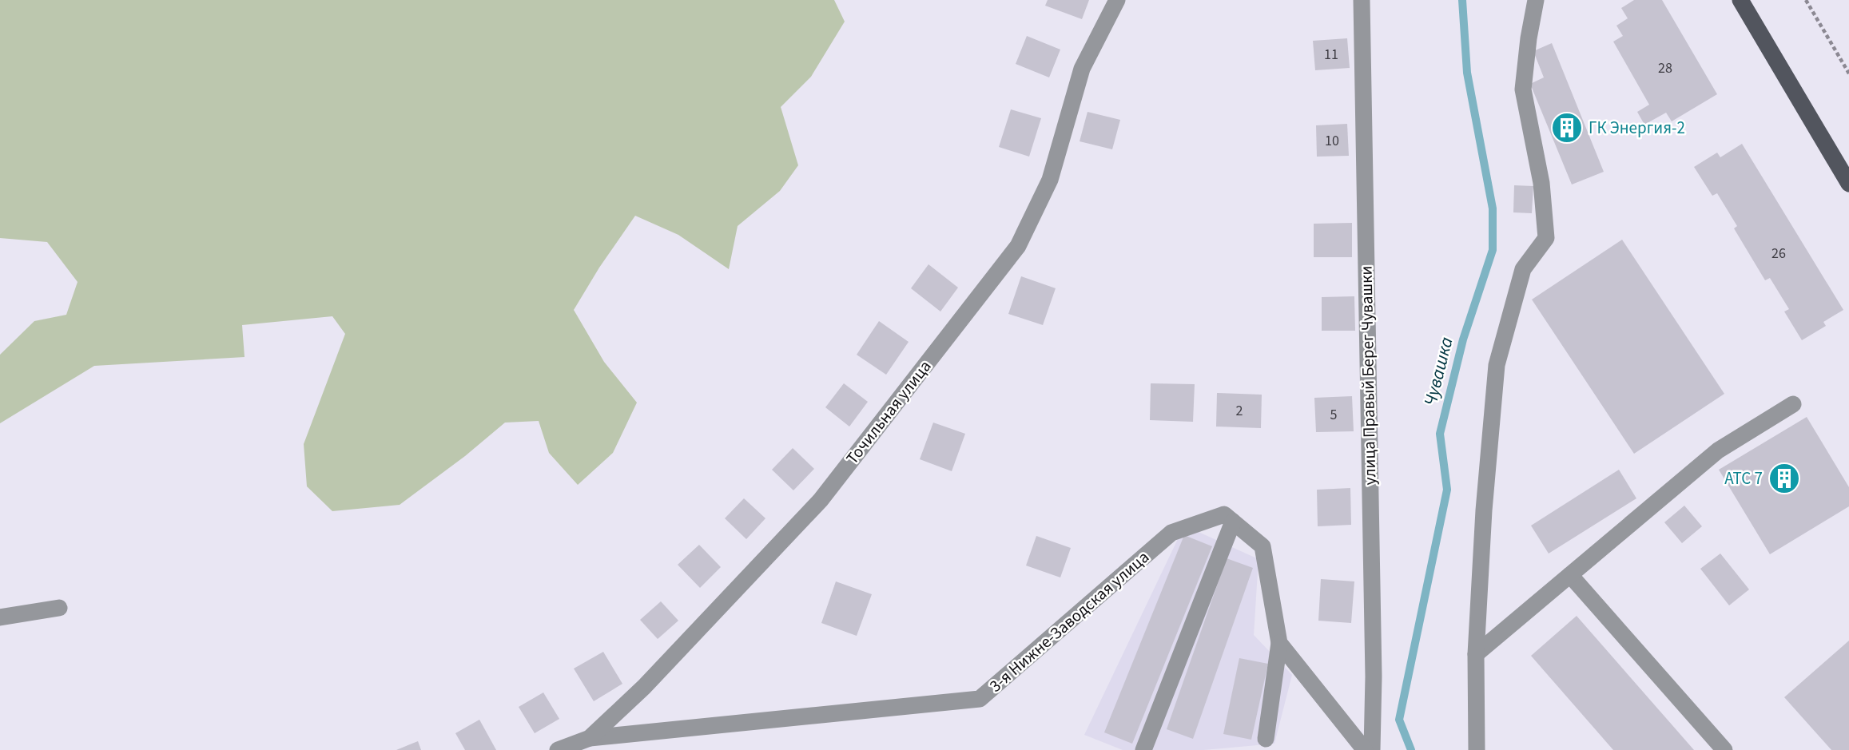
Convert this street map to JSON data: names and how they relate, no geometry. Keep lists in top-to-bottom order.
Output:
{
  "streets": {
    "street": ["улица Правый Берег Чувашки", "Точильная улица", "3-я Нижне-Заводская улица"]
  },
  "crossings": [
    ["Точильная улица", "3-я Нижне-Заводская улица"]
  ],
  "water": ["Чувашка"],
  "places": {
    "building": ["ГК Энергия-2", "АТС 7"]
  },
  "house_numbers": [
    "11",
    "28",
    "10",
    "26",
    "2",
    "5"
  ]
}
